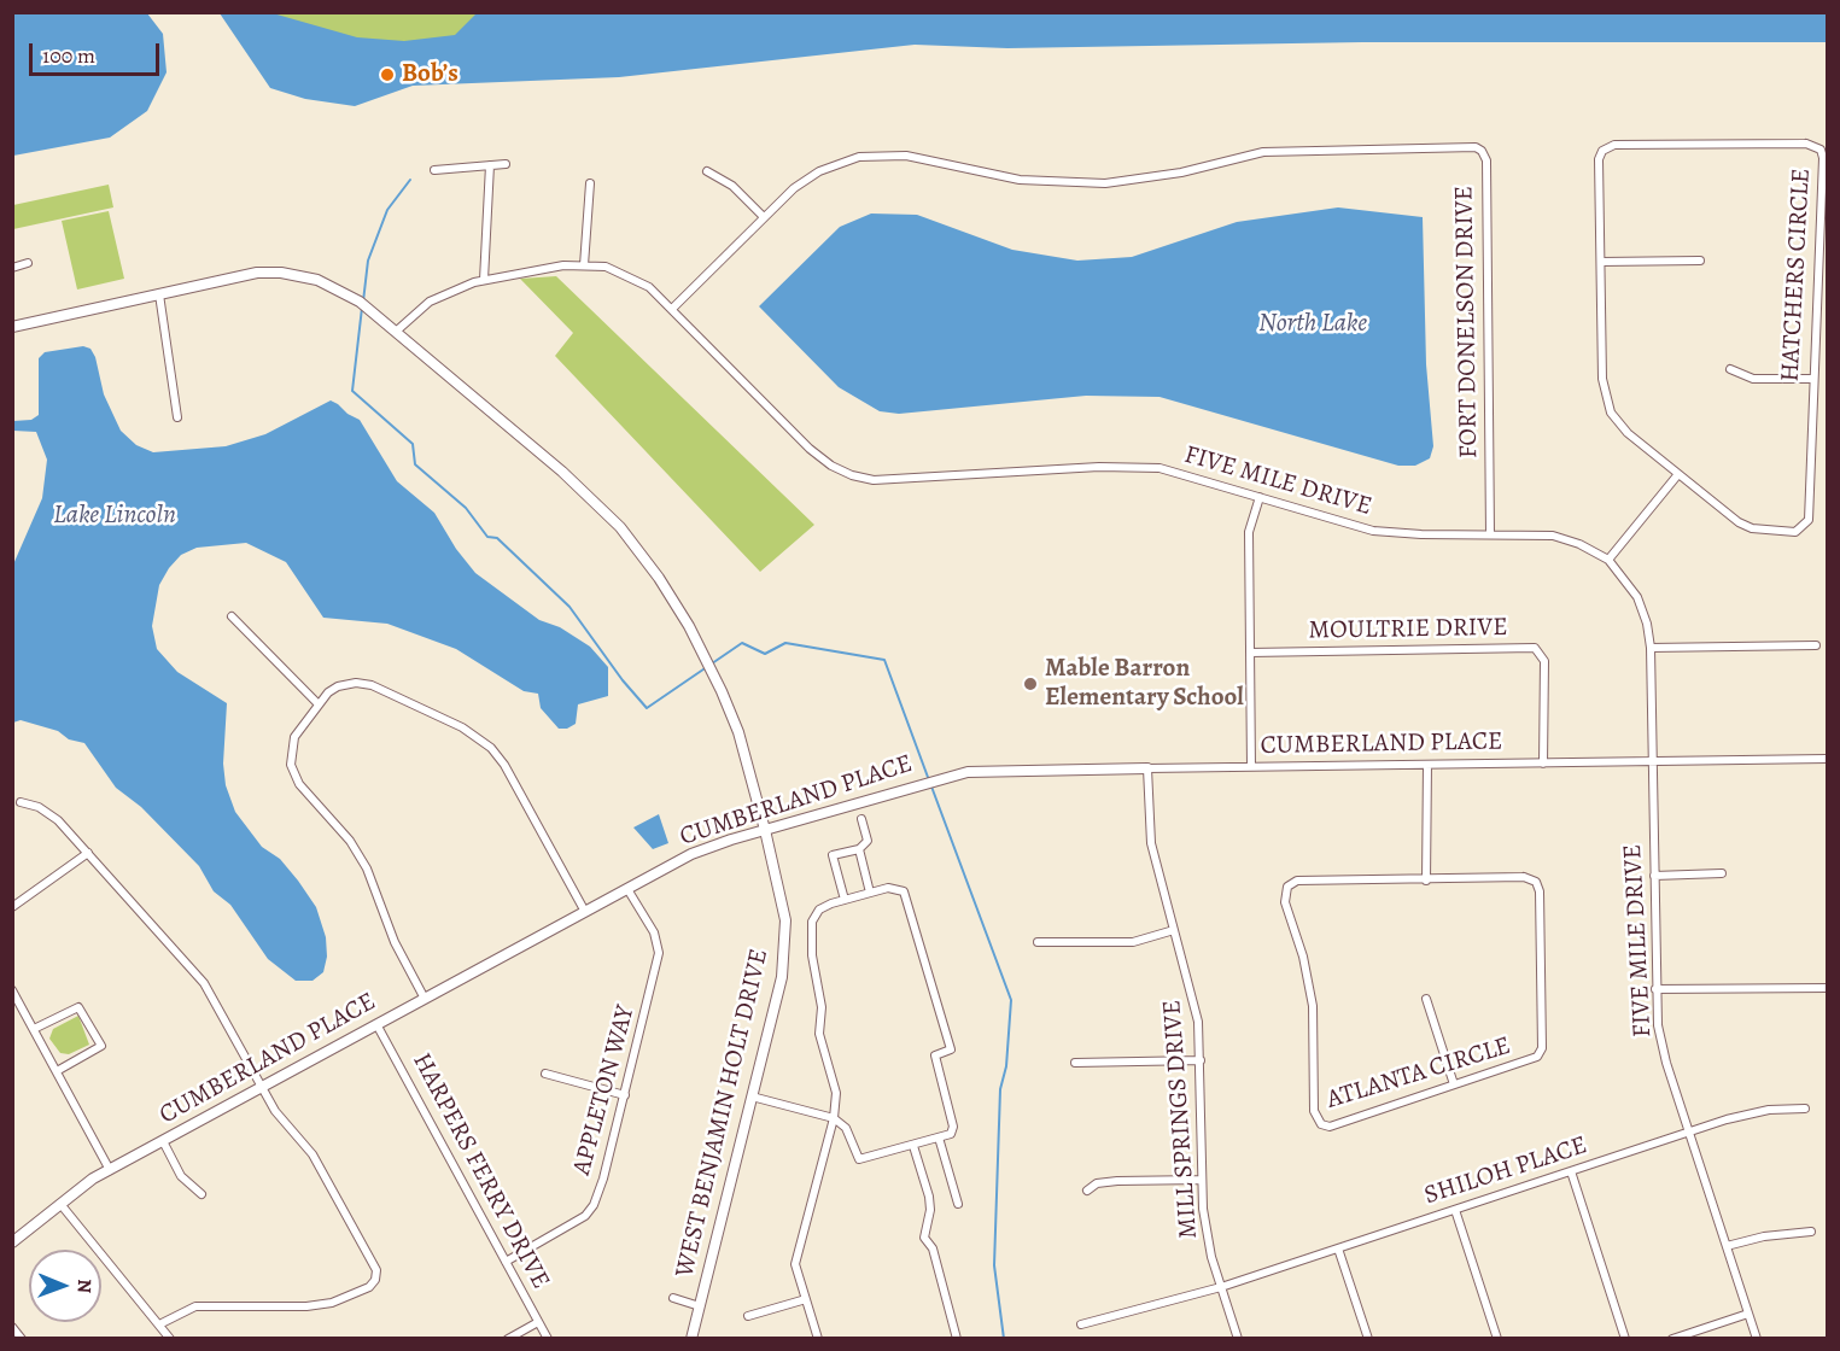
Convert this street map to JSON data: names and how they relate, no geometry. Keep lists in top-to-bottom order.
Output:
{
  "streets": {
    "main road": ["WEST BENJAMIN HOLT DRIVE"],
    "street": [
      "HATCHERS CIRCLE",
      "FORT DONELSON DRIVE",
      "FIVE MILE DRIVE",
      "MOULTRIE DRIVE",
      "CUMBERLAND PLACE",
      "ATLANTA CIRCLE",
      "APPLETON WAY",
      "MILL SPRINGS DRIVE",
      "HARPERS FERRY DRIVE",
      "SHILOH PLACE"
    ]
  },
  "crossings": [
    ["FORT DONELSON DRIVE", "FIVE MILE DRIVE"],
    ["FIVE MILE DRIVE", "CUMBERLAND PLACE"],
    ["FIVE MILE DRIVE", "WEST BENJAMIN HOLT DRIVE"],
    ["FIVE MILE DRIVE", "SHILOH PLACE"],
    ["MOULTRIE DRIVE", "CUMBERLAND PLACE"],
    ["CUMBERLAND PLACE", "APPLETON WAY"],
    ["CUMBERLAND PLACE", "WEST BENJAMIN HOLT DRIVE"],
    ["CUMBERLAND PLACE", "MILL SPRINGS DRIVE"],
    ["CUMBERLAND PLACE", "HARPERS FERRY DRIVE"],
    ["APPLETON WAY", "HARPERS FERRY DRIVE"],
    ["MILL SPRINGS DRIVE", "SHILOH PLACE"]
  ],
  "water": ["North Lake", "Lake Lincoln"],
  "places": ["Bob’s", "Mable Barron Elementary School"],
  "scale_bar": "100 m",
  "north": "right"
}
